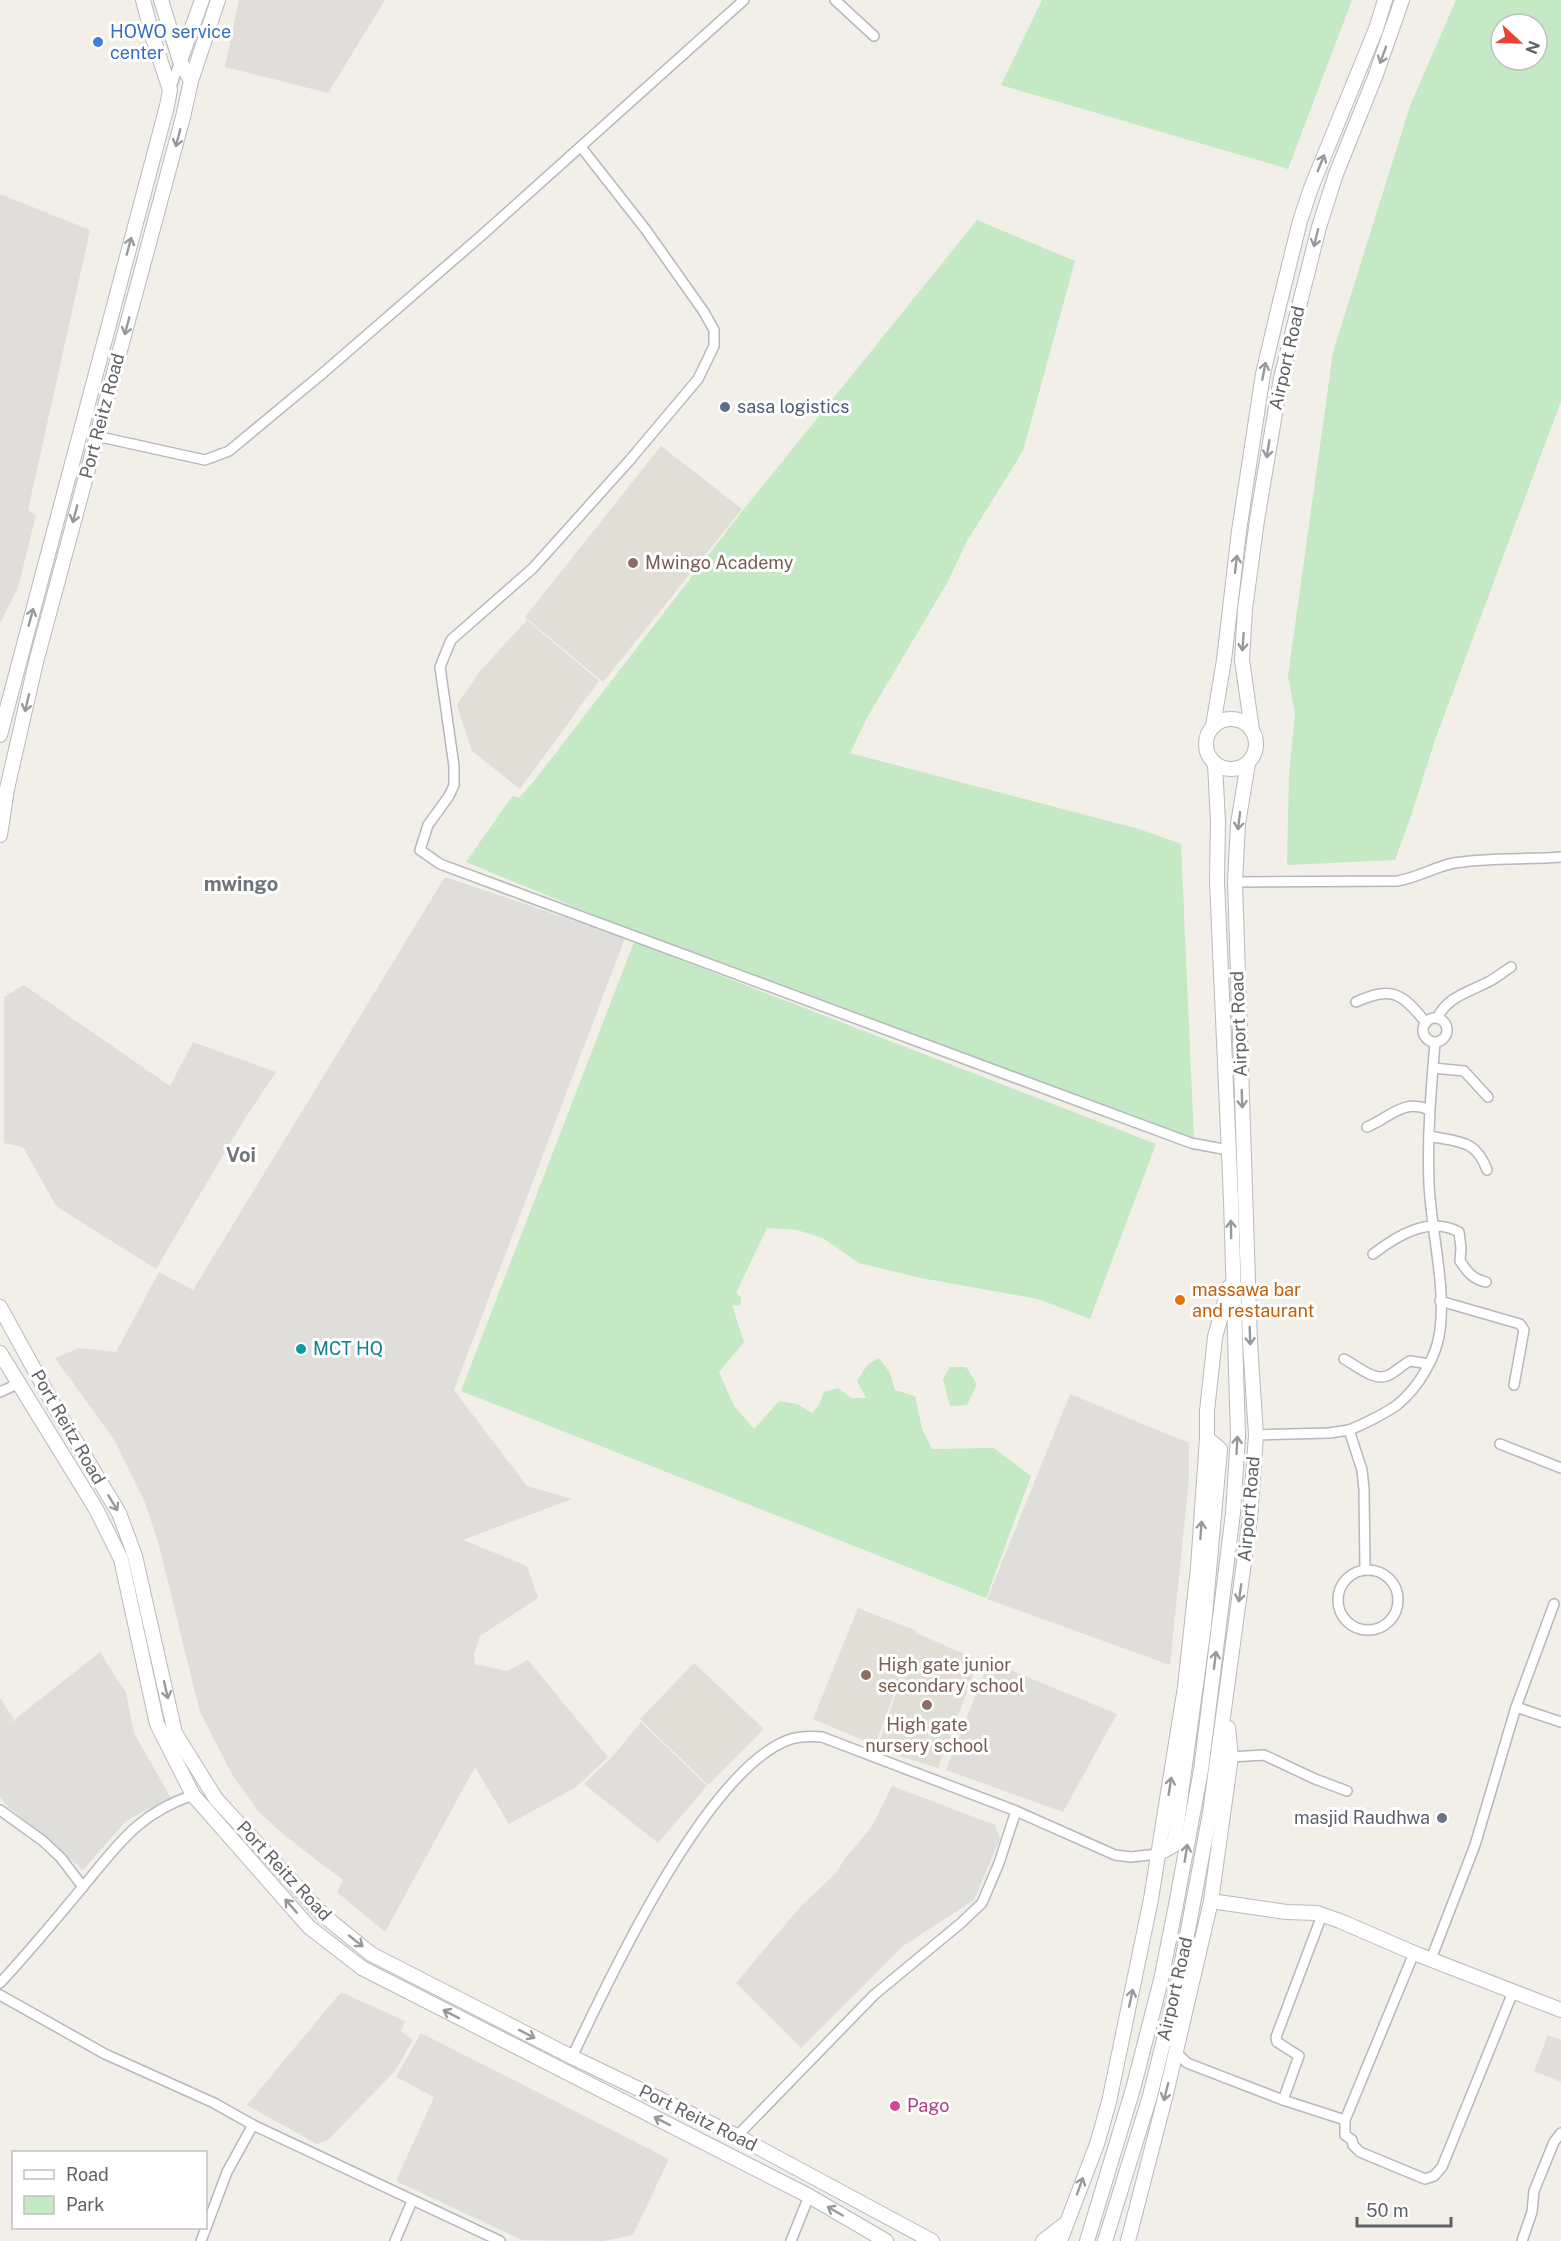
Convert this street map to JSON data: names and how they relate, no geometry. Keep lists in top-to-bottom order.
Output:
{
  "streets": {
    "main road": ["Airport Road", "Port Reitz Road"]
  },
  "one_way": ["Port Reitz Road"],
  "districts": ["mwingo", "Voi"],
  "places": [
    "HOWO service center",
    "sasa logistics",
    "Mwingo Academy",
    "massawa bar and restaurant",
    "MCT HQ",
    "High gate junior secondary school",
    "High gate nursery school",
    "masjid Raudhwa",
    "Pago"
  ],
  "legend": ["Road", "Park"],
  "scale_bar": "50 m",
  "north": "right"
}
